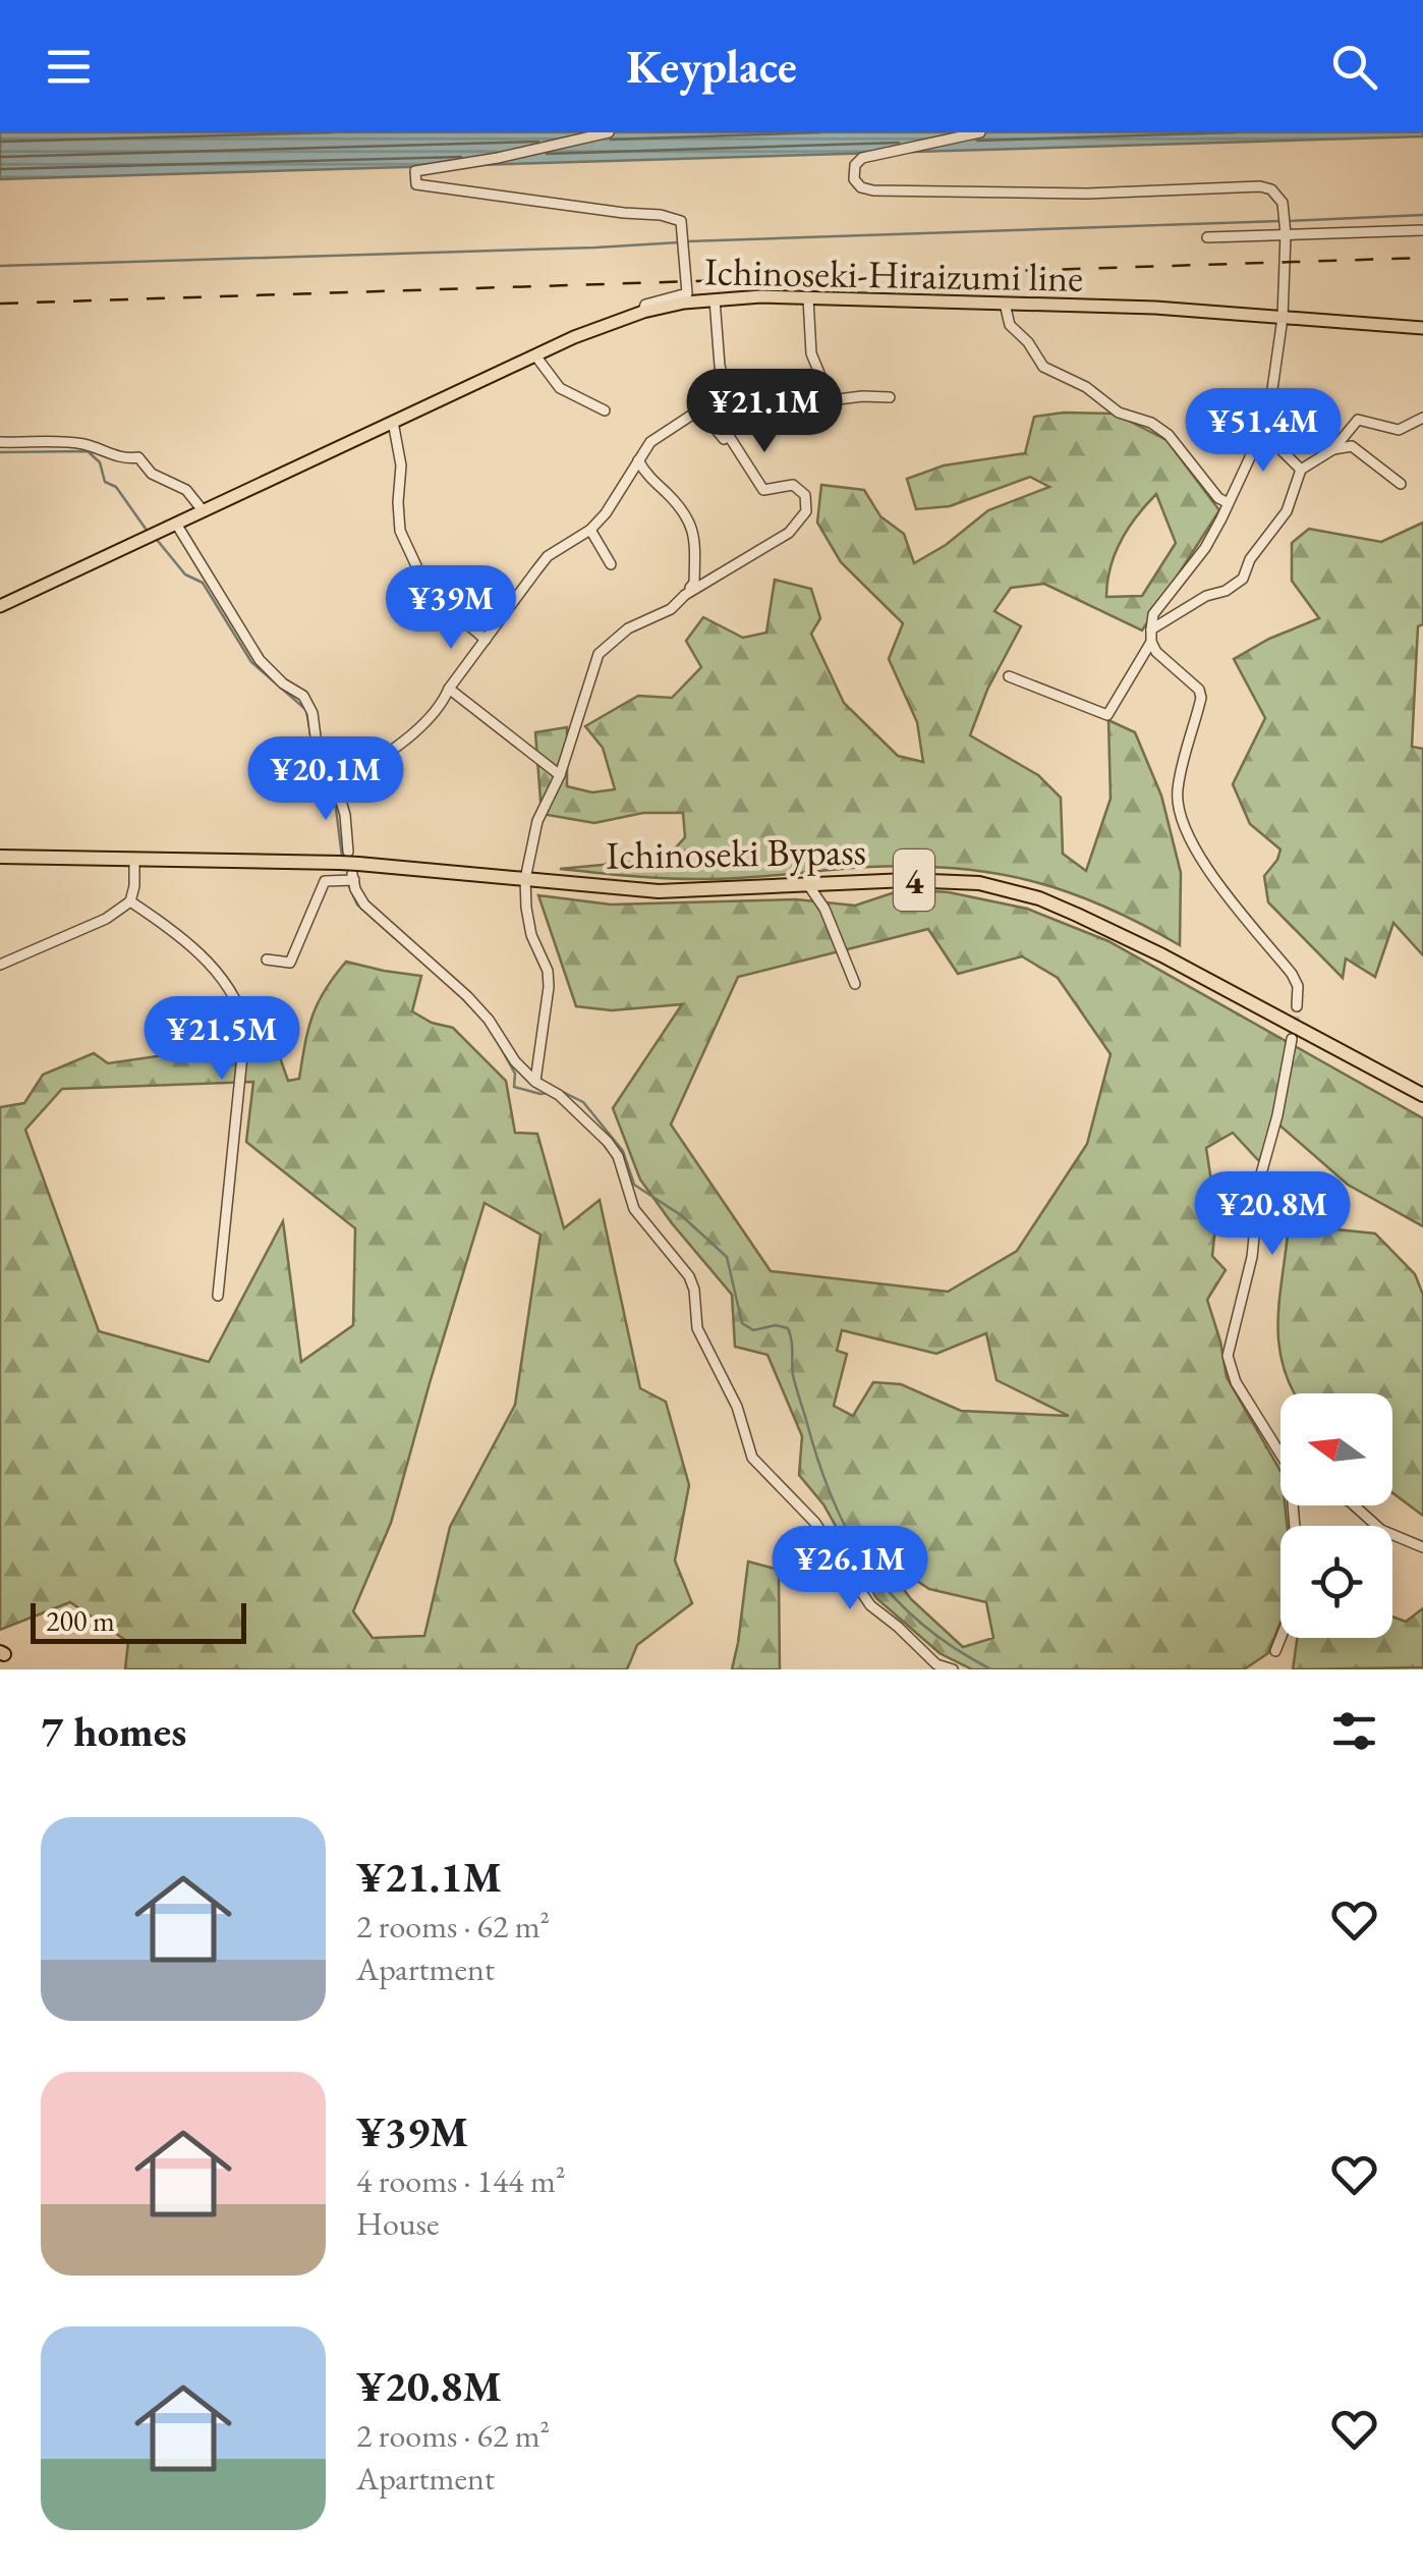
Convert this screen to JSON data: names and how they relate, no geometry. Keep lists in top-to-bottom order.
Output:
{
  "streets": {
    "highway": ["Ichinoseki Bypass", "4"],
    "main road": ["Ichinoseki-Hiraizumi line"]
  },
  "scale_bar": "200 m",
  "north": "left",
  "page": {
    "header": "Keyplace",
    "price": [
      "¥21.1M",
      "¥51.4M",
      "¥39M",
      "¥20.1M",
      "¥21.5M",
      "¥20.8M",
      "¥26.1M"
    ],
    "scale": "200 m",
    "heading": "7 homes",
    "list": [
      {
        "name": "¥21.1M",
        "note": "2 rooms · 62 m² · Apartment"
      },
      {
        "name": "¥39M",
        "note": "4 rooms · 144 m² · House"
      },
      {
        "name": "¥20.8M",
        "note": "2 rooms · 62 m² · Apartment"
      }
    ]
  }
}
